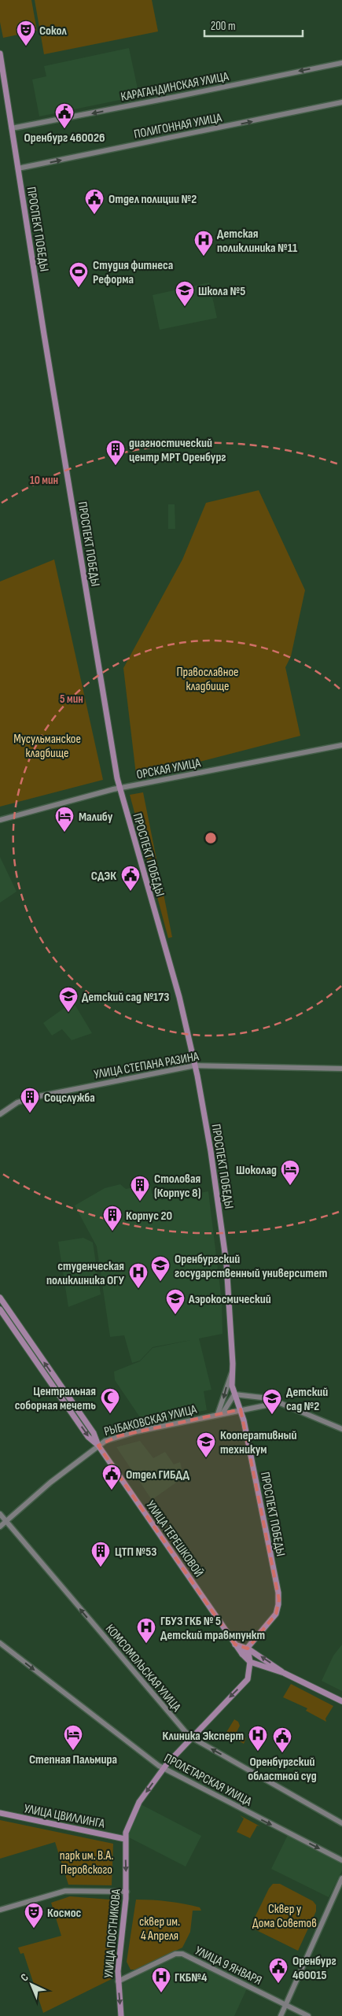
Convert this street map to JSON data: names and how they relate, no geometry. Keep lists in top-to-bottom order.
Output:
{
  "streets": {
    "main road": [
      "КАРАГАНДИНСКАЯ УЛИЦА",
      "ПОЛИГОННАЯ УЛИЦА",
      "ПРОСПЕКТ ПОБЕДЫ",
      "ОРСКАЯ УЛИЦА",
      "УЛИЦА СТЕПАНА РАЗИНА",
      "РЫБАКОВСКАЯ УЛИЦА",
      "УЛИЦА ТЕРЕШКОВОЙ",
      "КОМСОМОЛЬСКАЯ УЛИЦА",
      "ПРОЛЕТАРСКАЯ УЛИЦА",
      "УЛИЦА ЦВИЛЛИНГА",
      "УЛИЦА ПОСТНИКОВА",
      "УЛИЦА 9 ЯНВАРЯ"
    ]
  },
  "crossings": [
    ["КАРАГАНДИНСКАЯ УЛИЦА", "ПРОСПЕКТ ПОБЕДЫ"],
    ["ПОЛИГОННАЯ УЛИЦА", "ПРОСПЕКТ ПОБЕДЫ"],
    ["ПРОСПЕКТ ПОБЕДЫ", "ОРСКАЯ УЛИЦА"],
    ["ПРОСПЕКТ ПОБЕДЫ", "УЛИЦА СТЕПАНА РАЗИНА"],
    ["ПРОСПЕКТ ПОБЕДЫ", "РЫБАКОВСКАЯ УЛИЦА"],
    ["ПРОСПЕКТ ПОБЕДЫ", "УЛИЦА ТЕРЕШКОВОЙ"],
    ["РЫБАКОВСКАЯ УЛИЦА", "УЛИЦА ТЕРЕШКОВОЙ"],
    ["РЫБАКОВСКАЯ УЛИЦА", "КОМСОМОЛЬСКАЯ УЛИЦА"],
    ["УЛИЦА ТЕРЕШКОВОЙ", "УЛИЦА ПОСТНИКОВА"],
    ["КОМСОМОЛЬСКАЯ УЛИЦА", "УЛИЦА ПОСТНИКОВА"],
    ["ПРОЛЕТАРСКАЯ УЛИЦА", "УЛИЦА ПОСТНИКОВА"],
    ["УЛИЦА ЦВИЛЛИНГА", "УЛИЦА ПОСТНИКОВА"],
    ["УЛИЦА ПОСТНИКОВА", "УЛИЦА 9 ЯНВАРЯ"]
  ],
  "one_way": [
    "КАРАГАНДИНСКАЯ УЛИЦА",
    "ПОЛИГОННАЯ УЛИЦА",
    "КОМСОМОЛЬСКАЯ УЛИЦА",
    "ПРОЛЕТАРСКАЯ УЛИЦА",
    "УЛИЦА ПОСТНИКОВА"
  ],
  "parks": [
    "Православное кладбище",
    "Мусульманское кладбище",
    "парк им. В.А. Перовского",
    "Сквер у Дома Советов",
    "сквер им. 4 Апреля"
  ],
  "places": {
    "theatre": ["Сокол", "Космос"],
    "public building": [
      "Оренбург 460026",
      "Отдел полиции №2",
      "СДЭК",
      "Отдел ГИБДД",
      "Оренбургский областной суд",
      "Оренбург 460015"
    ],
    "hospital": [
      "Детская поликлиника №11",
      "студенческая поликлиника ОГУ",
      "ГБУЗ ГКБ № 5 Детский травмпункт",
      "Клиника Эксперт",
      "ГКБ№4"
    ],
    "sports": ["Студия фитнеса Реформа"],
    "school or university": [
      "Школа №5",
      "Детский сад №173",
      "Оренбургский государственный университет",
      "Аэрокосмический",
      "Детский сад №2",
      "Кооперативный техникум"
    ],
    "building": [
      "диагностический центр МРТ Оренбург",
      "Соцслужба",
      "Столовая (Корпус 8)",
      "Корпус 20",
      "ЦТП №53"
    ],
    "hotel": ["Малибу", "Шоколад", "Степная Пальмира"],
    "mosque": ["Центральная соборная мечеть"]
  },
  "scale_bar": "200 m",
  "north": "top left",
  "rings": ["10 мин", "5 мин"]
}
